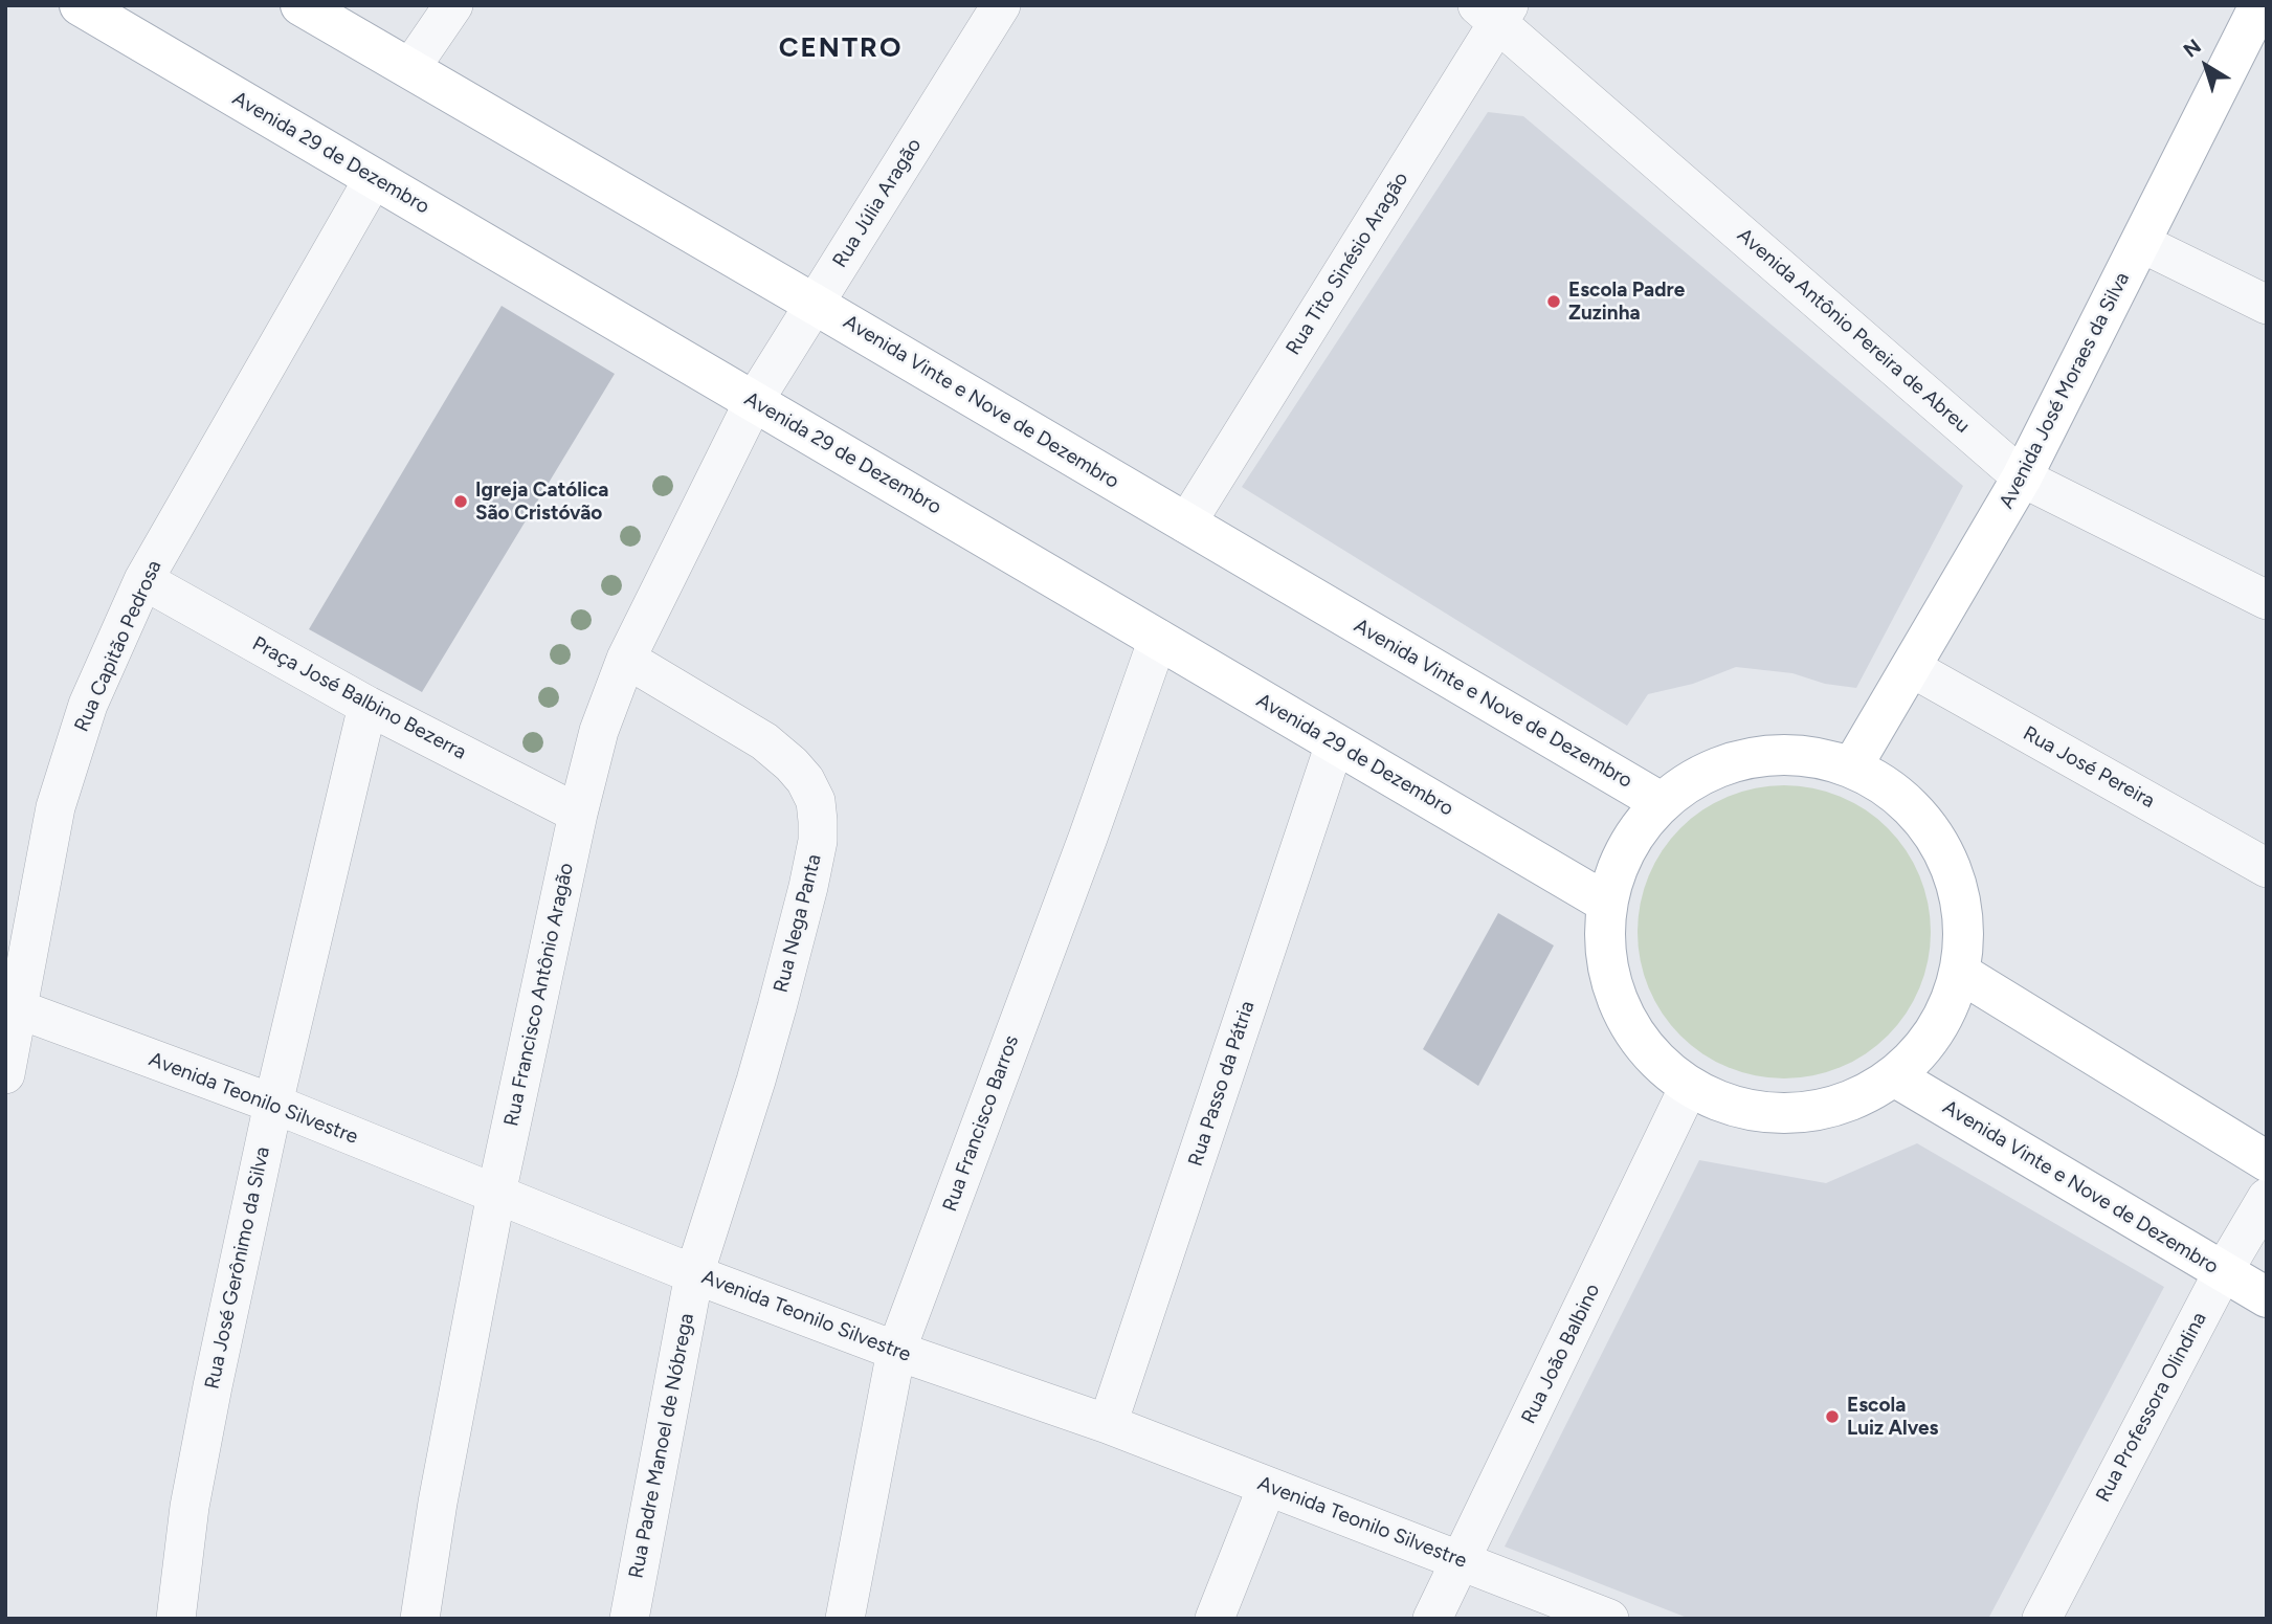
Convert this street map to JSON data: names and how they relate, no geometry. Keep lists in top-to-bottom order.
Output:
{
  "streets": {
    "main road": ["Avenida 29 de Dezembro", "Avenida José Moraes da Silva", "Avenida Vinte e Nove de Dezembro"],
    "street": [
      "Rua Júlia Aragão",
      "Rua Tito Sinésio Aragão",
      "Avenida Antônio Pereira de Abreu",
      "Rua Capitão Pedrosa",
      "Praça José Balbino Bezerra",
      "Rua José Pereira",
      "Rua Nega Panta",
      "Rua Francisco Antônio Aragão",
      "Rua Passo da Pátria",
      "Avenida Teonilo Silvestre",
      "Rua Francisco Barros",
      "Rua José Gerônimo da Silva",
      "Rua João Balbino",
      "Rua Professora Olindina",
      "Rua Padre Manoel de Nóbrega"
    ]
  },
  "crossings": [
    ["Avenida 29 de Dezembro", "Rua Júlia Aragão"],
    ["Avenida 29 de Dezembro", "Rua Capitão Pedrosa"],
    ["Avenida 29 de Dezembro", "Rua Francisco Antônio Aragão"],
    ["Avenida 29 de Dezembro", "Rua Passo da Pátria"],
    ["Avenida 29 de Dezembro", "Rua Francisco Barros"],
    ["Rua Júlia Aragão", "Avenida Vinte e Nove de Dezembro"],
    ["Rua Júlia Aragão", "Rua Francisco Antônio Aragão"],
    ["Rua Tito Sinésio Aragão", "Avenida Antônio Pereira de Abreu"],
    ["Rua Tito Sinésio Aragão", "Avenida Vinte e Nove de Dezembro"],
    ["Avenida Antônio Pereira de Abreu", "Avenida José Moraes da Silva"],
    ["Avenida José Moraes da Silva", "Rua José Pereira"],
    ["Avenida Vinte e Nove de Dezembro", "Rua Professora Olindina"],
    ["Rua Capitão Pedrosa", "Praça José Balbino Bezerra"],
    ["Rua Capitão Pedrosa", "Avenida Teonilo Silvestre"],
    ["Praça José Balbino Bezerra", "Rua Francisco Antônio Aragão"],
    ["Praça José Balbino Bezerra", "Rua José Gerônimo da Silva"],
    ["Rua Nega Panta", "Rua Francisco Antônio Aragão"],
    ["Rua Nega Panta", "Avenida Teonilo Silvestre"],
    ["Rua Nega Panta", "Rua Padre Manoel de Nóbrega"],
    ["Rua Francisco Antônio Aragão", "Avenida Teonilo Silvestre"],
    ["Rua Passo da Pátria", "Avenida Teonilo Silvestre"],
    ["Avenida Teonilo Silvestre", "Rua Francisco Barros"],
    ["Avenida Teonilo Silvestre", "Rua José Gerônimo da Silva"],
    ["Avenida Teonilo Silvestre", "Rua João Balbino"],
    ["Avenida Teonilo Silvestre", "Rua Padre Manoel de Nóbrega"]
  ],
  "districts": ["CENTRO"],
  "places": ["Escola Padre Zuzinha", "Igreja Católica São Cristóvão", "Escola Luiz Alves"],
  "north": "top left"
}
